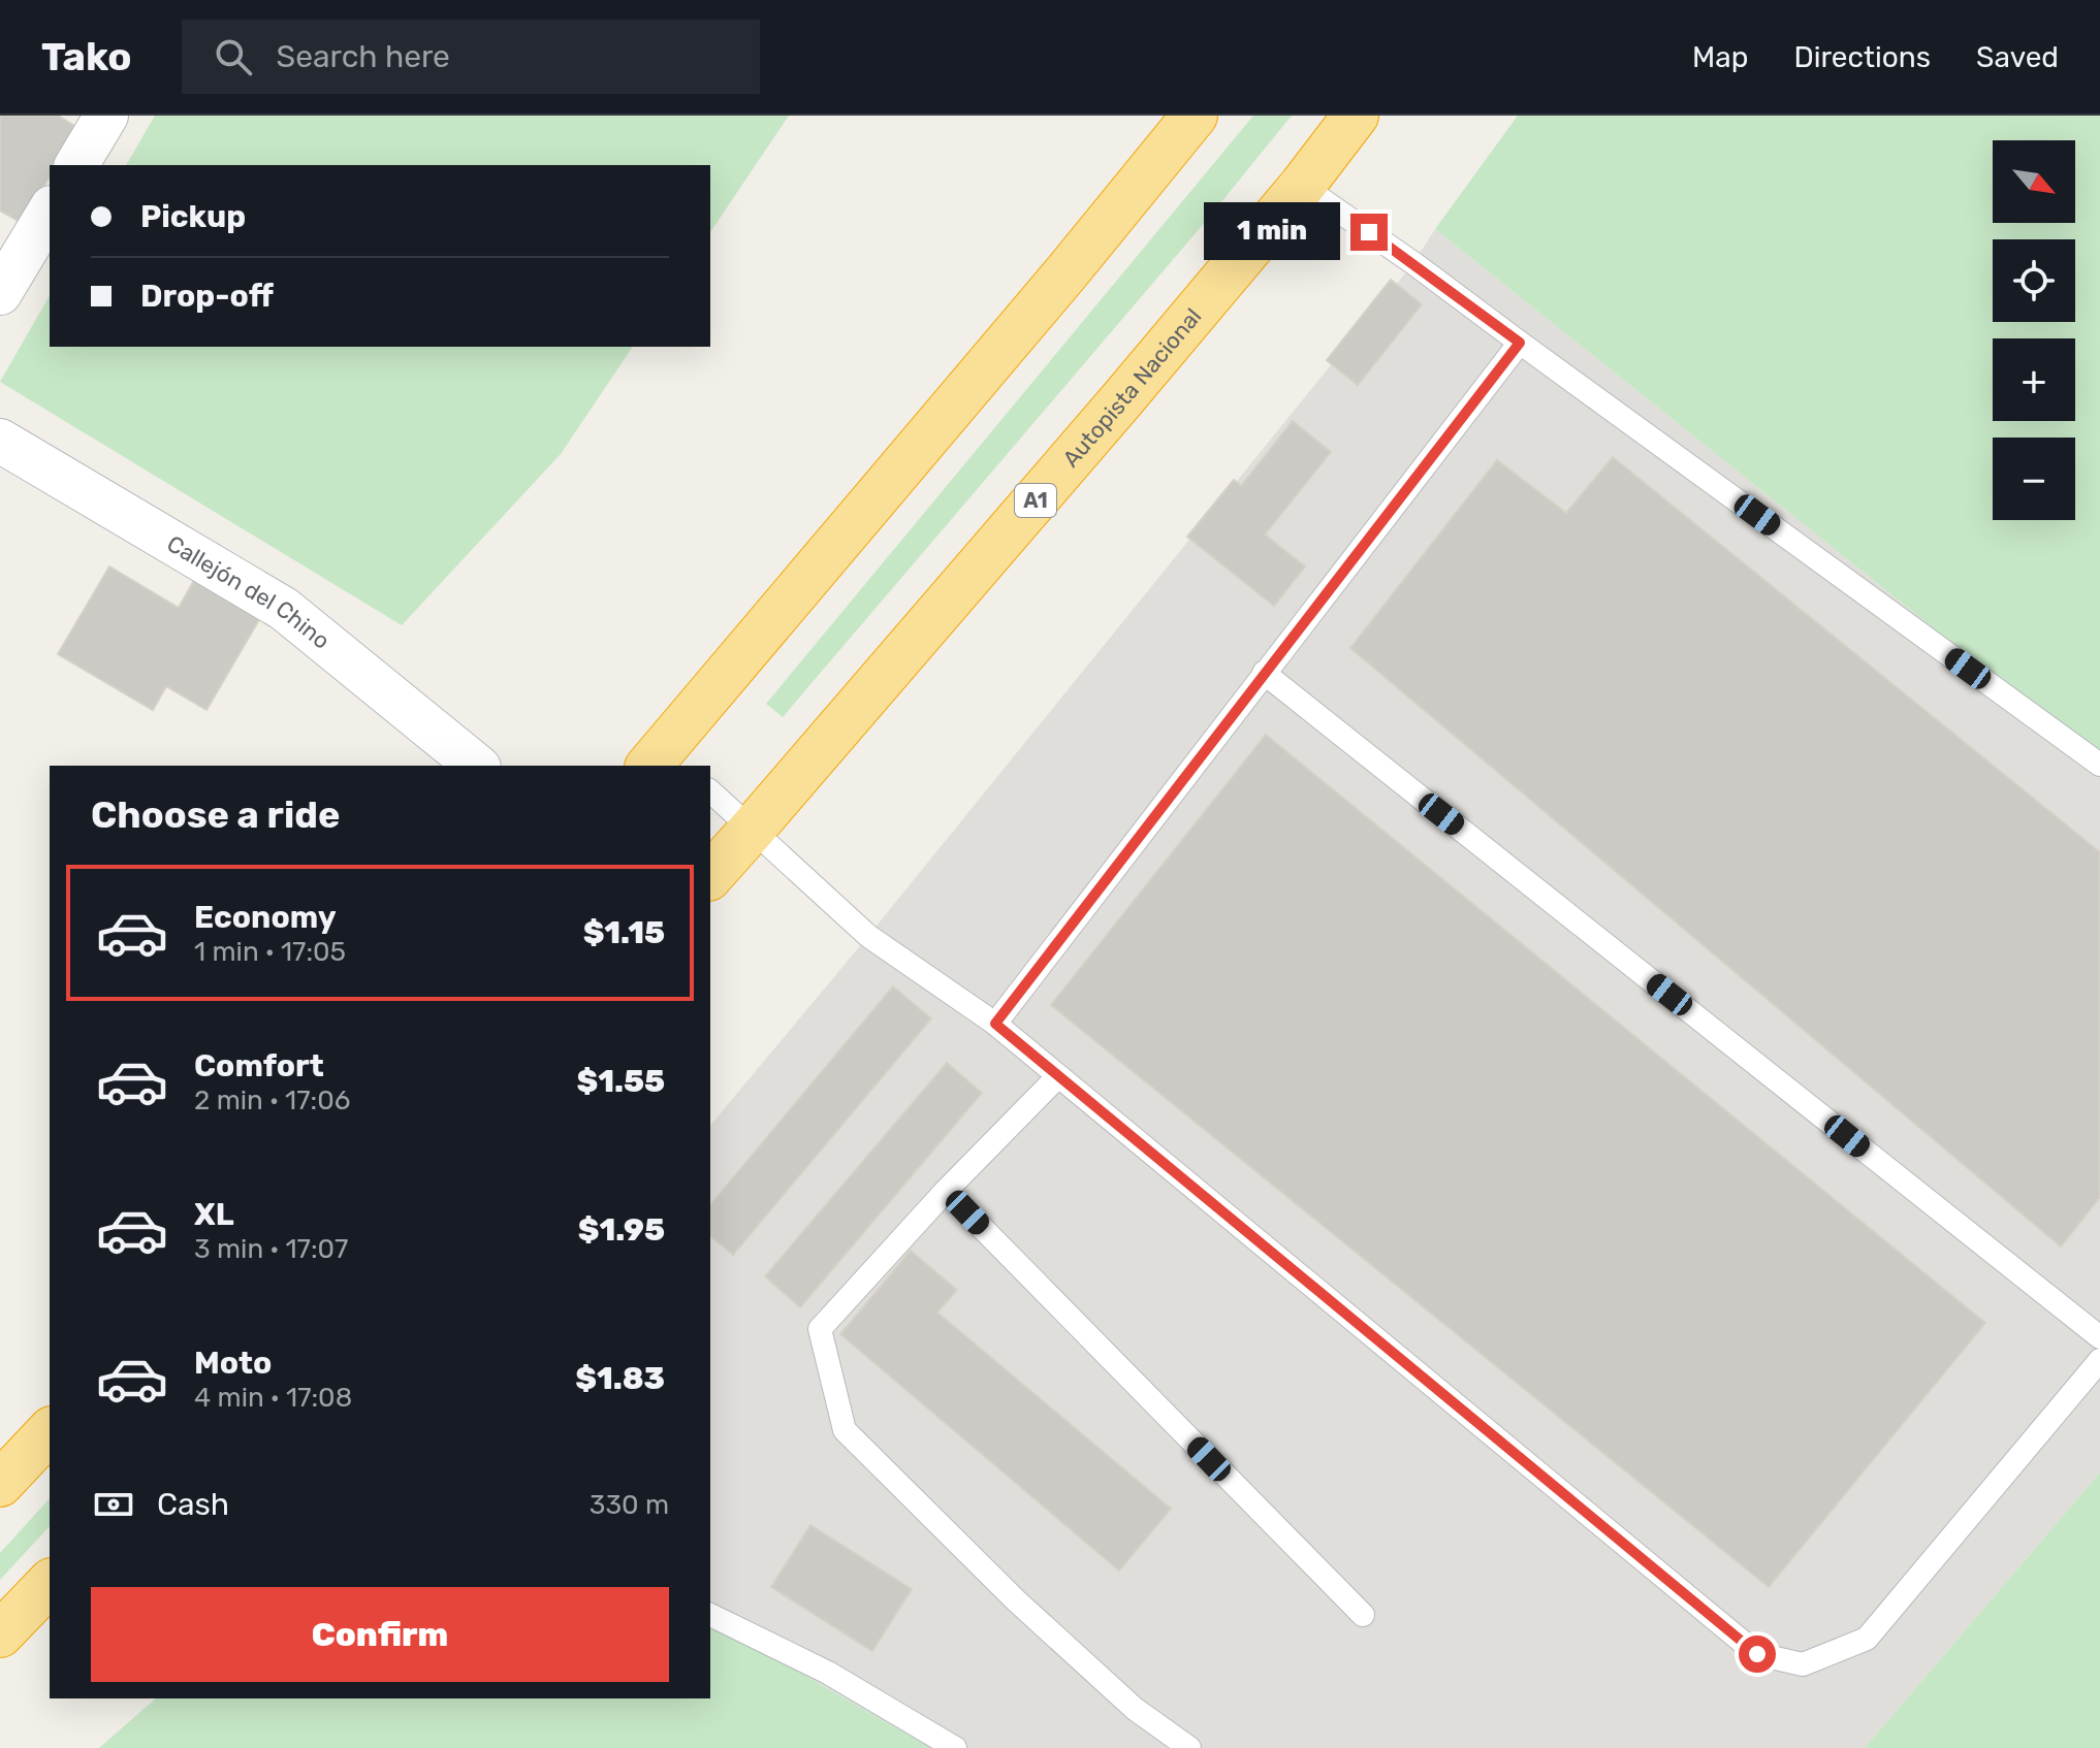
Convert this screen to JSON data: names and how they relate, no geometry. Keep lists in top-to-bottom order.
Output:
{
  "streets": {
    "highway": ["Autopista Nacional", "A1"],
    "street": ["Callejón del Chino"]
  },
  "north": "bottom right",
  "page": {
    "header": "Tako",
    "search": "Search here",
    "nav": ["Map", "Directions", "Saved"],
    "map_buttons": ["+", "−"],
    "banner": ["Pickup", "Drop-off"],
    "bubble": "1 min",
    "heading": "Choose a ride",
    "list": [
      {
        "name": "Economy",
        "note": "1 min · 17:05",
        "value": "$1.15"
      },
      {
        "name": "Comfort",
        "note": "2 min · 17:06",
        "value": "$1.55"
      },
      {
        "name": "XL",
        "note": "3 min · 17:07",
        "value": "$1.95"
      },
      {
        "name": "Moto",
        "note": "4 min · 17:08",
        "value": "$1.83"
      }
    ],
    "pay": ["Cash", "330 m"],
    "buttons": "Confirm"
  }
}
